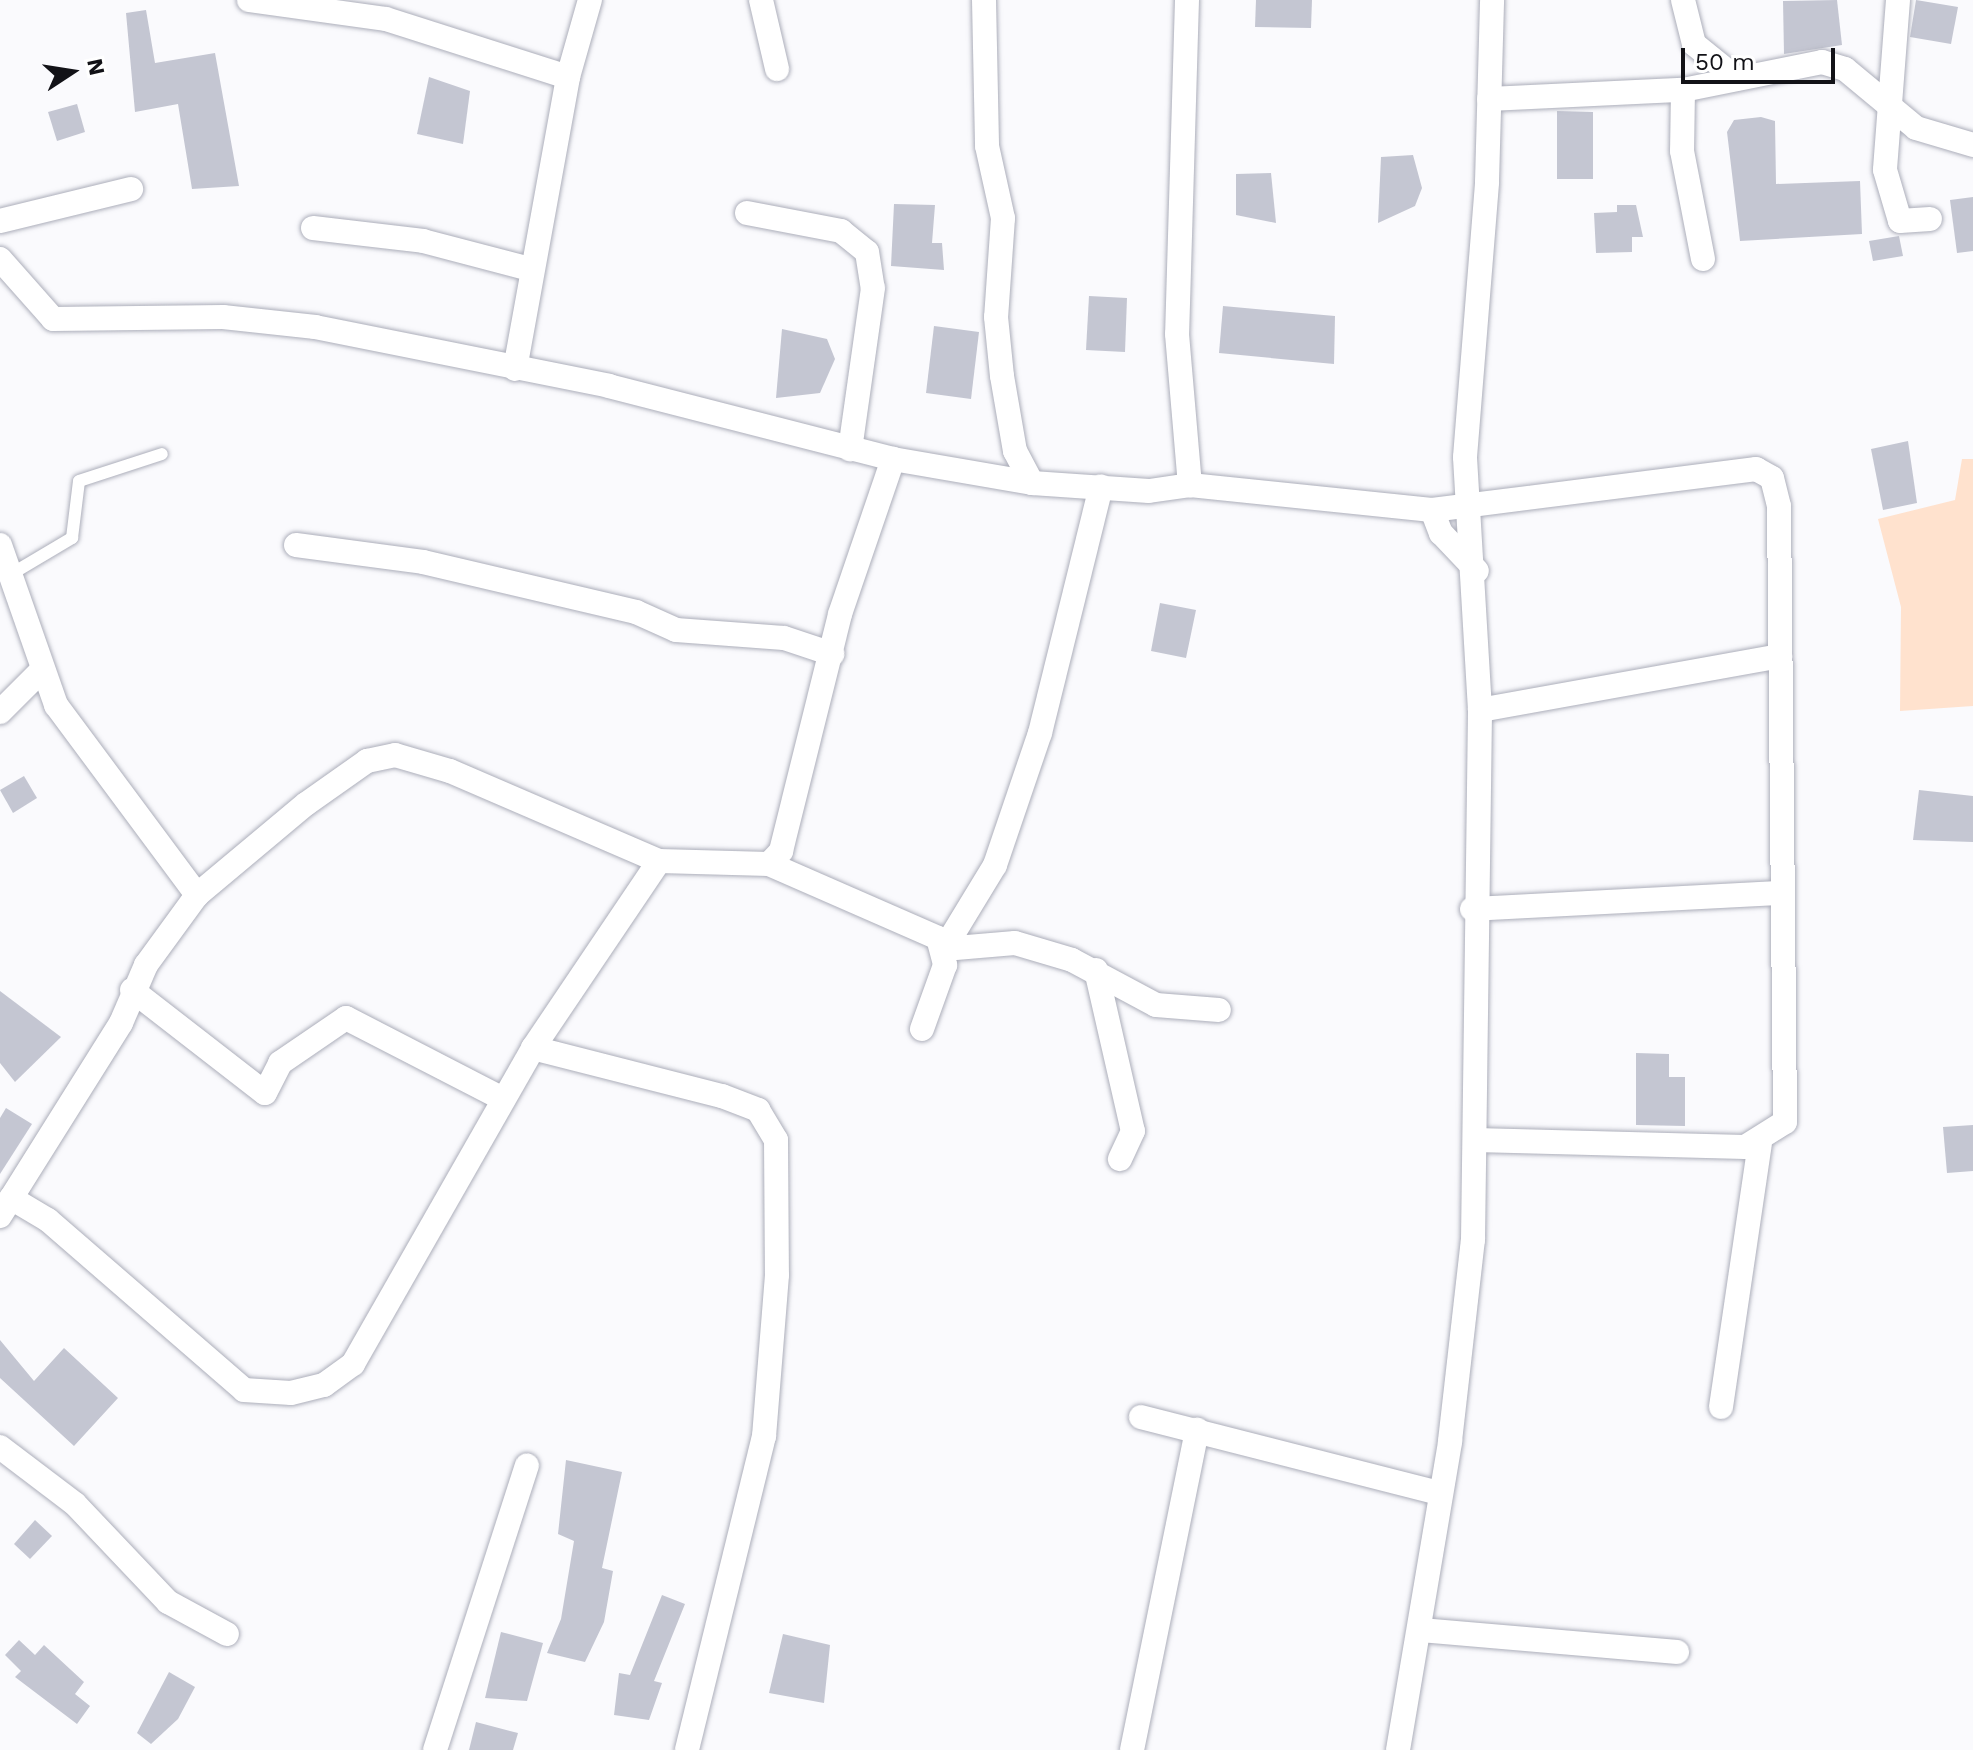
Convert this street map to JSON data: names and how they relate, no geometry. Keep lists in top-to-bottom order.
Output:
{
  "scale_bar": "50 m",
  "north": "right"
}
